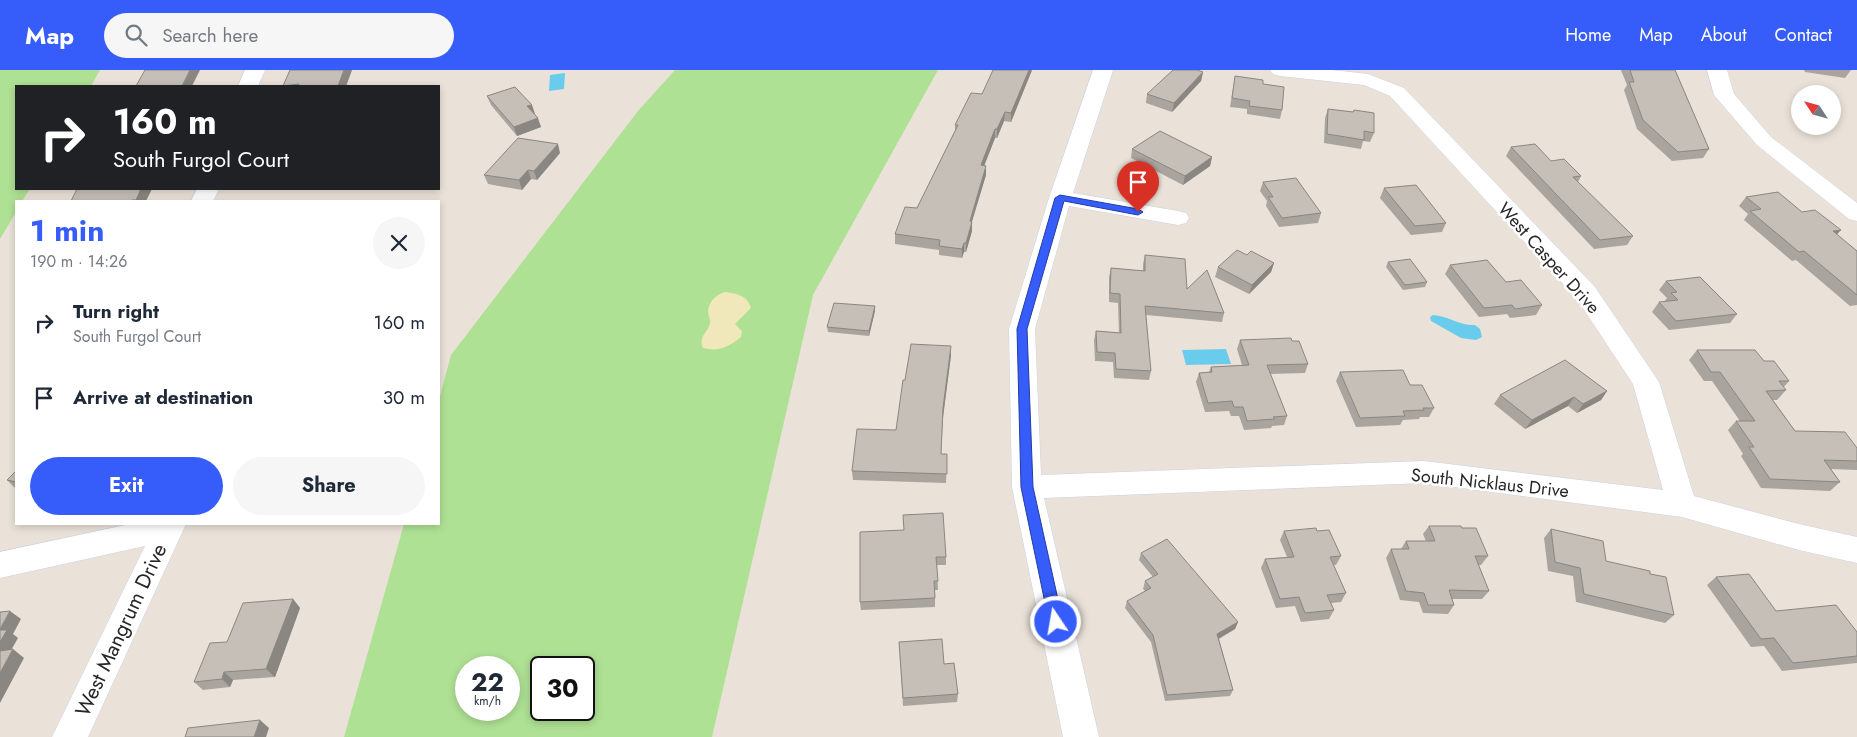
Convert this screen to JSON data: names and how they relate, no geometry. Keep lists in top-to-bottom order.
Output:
{
  "streets": {
    "street": ["West Casper Drive", "South Nicklaus Drive", "West Mangrum Drive"]
  },
  "crossings": [
    ["West Casper Drive", "South Nicklaus Drive"]
  ],
  "north": "top left",
  "page": {
    "header": "Map",
    "search": "Search here",
    "nav": [
      "Home",
      "Map",
      "About",
      "Contact"
    ],
    "turn": ["160 m", "South Furgol Court"],
    "heading": ["1 min", "190 m · 14:26"],
    "list": [
      {
        "name": "Turn right",
        "note": "South Furgol Court",
        "value": "160 m"
      },
      {
        "name": "Arrive at destination",
        "value": "30 m"
      }
    ],
    "buttons": ["Exit", "Share"],
    "speed": "22 km/h",
    "limit": "30"
  }
}
